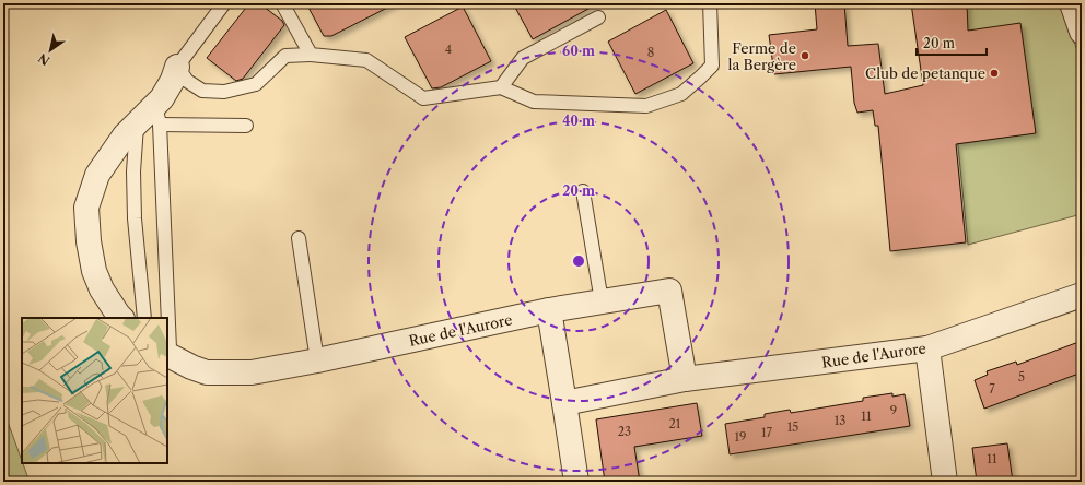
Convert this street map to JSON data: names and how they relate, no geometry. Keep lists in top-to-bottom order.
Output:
{
  "streets": {
    "street": ["Rue de l'Aurore"]
  },
  "places": ["Ferme de la Bergère", "Club de petanque"],
  "house_numbers": [
    "4",
    "8",
    "5",
    "7",
    "9",
    "11",
    "13",
    "21",
    "15",
    "23",
    "17",
    "19",
    "11"
  ],
  "scale_bar": "20 m",
  "north": "bottom left",
  "rings": ["60 m", "40 m", "20 m"]
}
